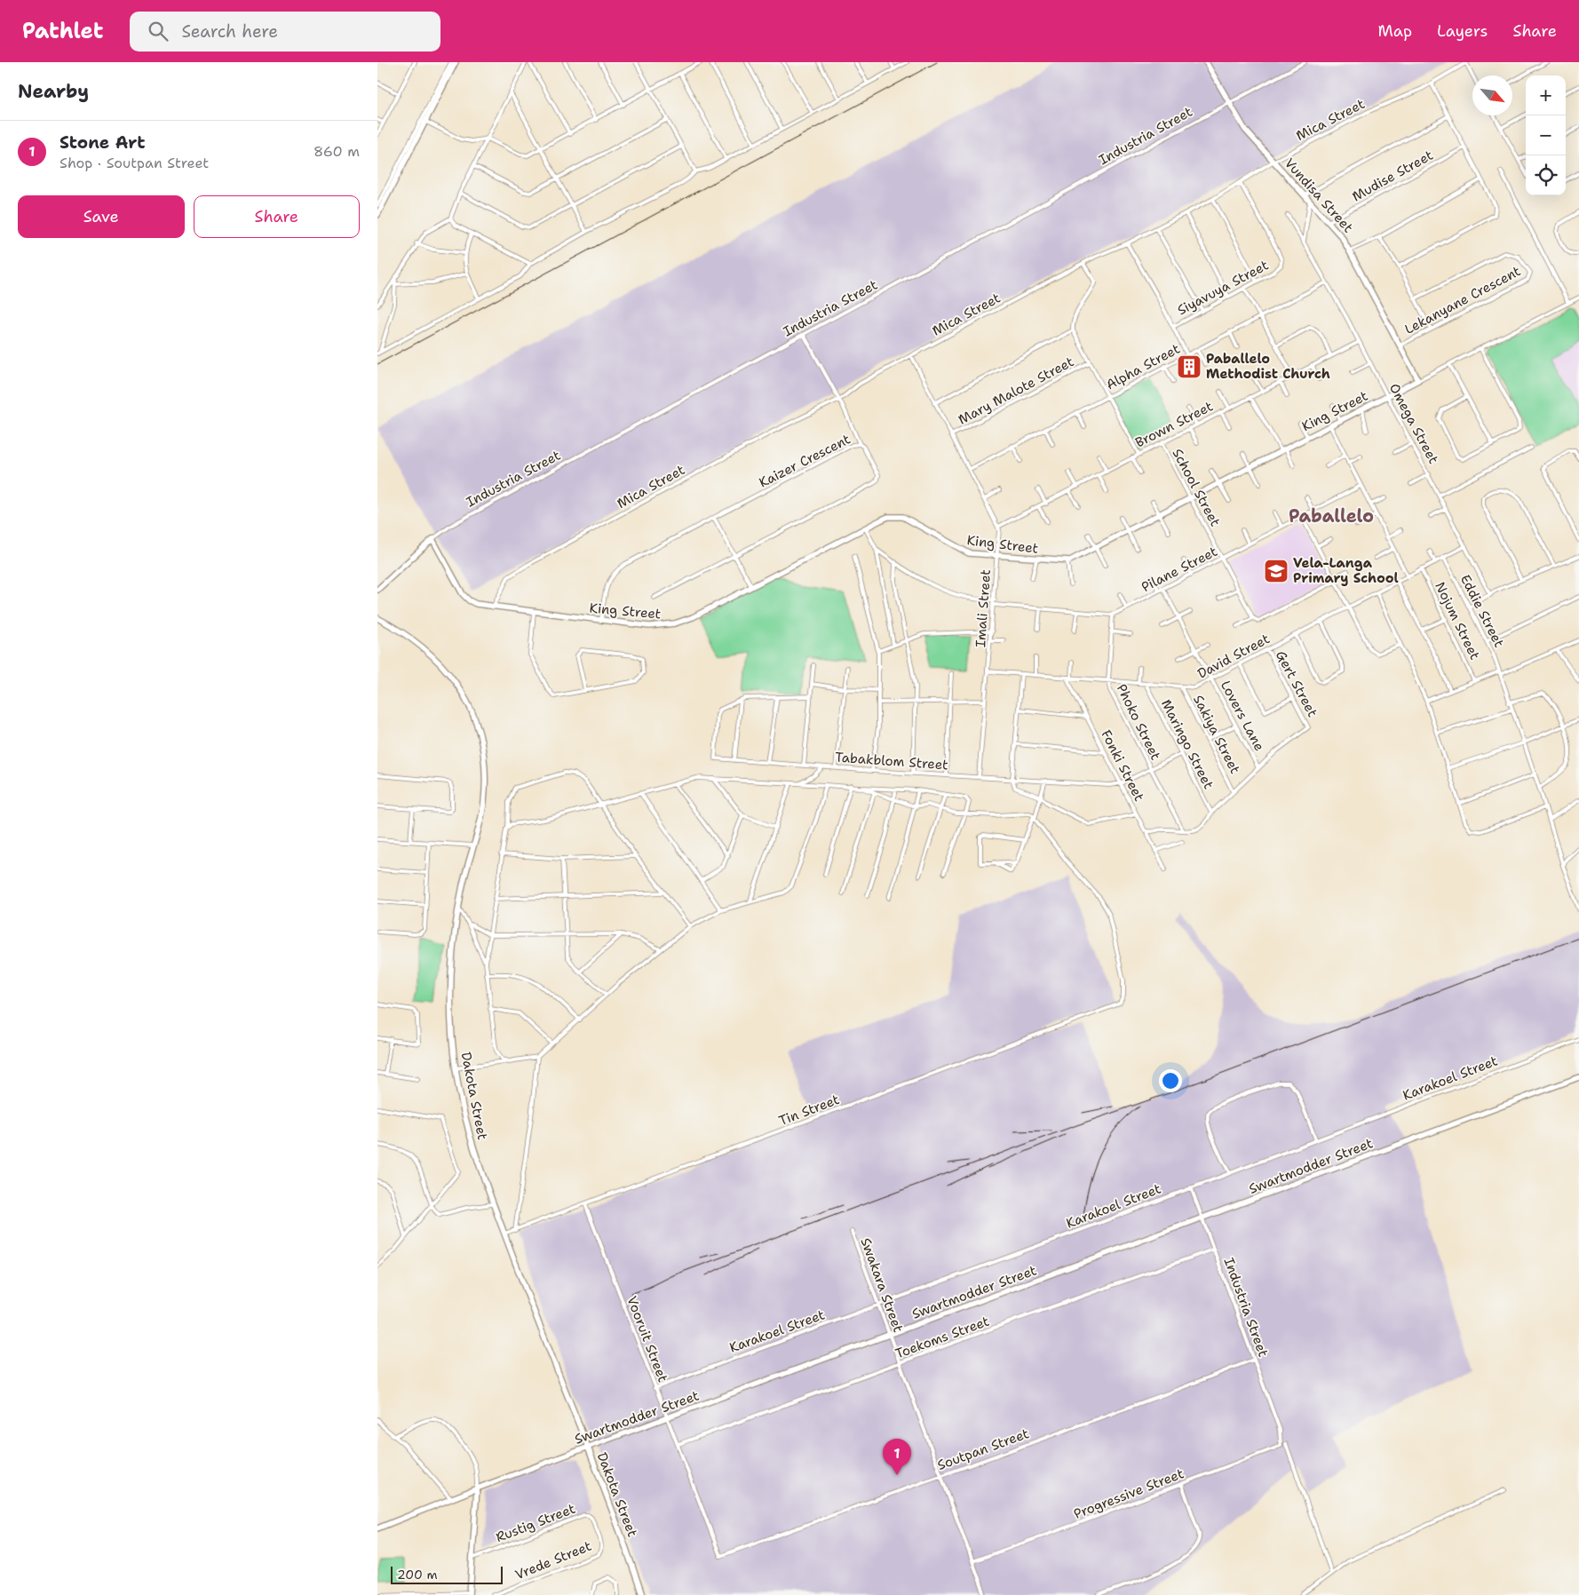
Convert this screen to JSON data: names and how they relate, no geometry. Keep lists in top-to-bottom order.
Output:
{
  "streets": {
    "street": [
      "Mica Street",
      "Industria Street",
      "Mudise Street",
      "Vundisa Street",
      "Siyavuya Street",
      "Lekanyane Crescent",
      "Alpha Street",
      "Mary Malote Street",
      "King Street",
      "Omega Street",
      "Brown Street",
      "Kaizer Crescent",
      "School Street",
      "Pilane Street",
      "Imali Street",
      "Eddie Street",
      "Nojum Street",
      "David Street",
      "Gert Street",
      "Lovers Lane",
      "Phoko Street",
      "Sakiya Street",
      "Maringo Street",
      "Tabakblom Street",
      "Fonki Street",
      "Karakoel Street",
      "Dakota Street",
      "Tin Street",
      "Swartmodder Street",
      "Swakara Street",
      "Toekoms Street",
      "Vooruit Street",
      "Soutpan Street",
      "Progressive Street",
      "Rustig Street",
      "Vrede Street"
    ]
  },
  "crossings": [
    ["Mica Street", "Vundisa Street"],
    ["Mica Street", "Siyavuya Street"],
    ["Mica Street", "King Street"],
    ["Industria Street", "Vundisa Street"],
    ["Industria Street", "King Street"],
    ["Industria Street", "Karakoel Street"],
    ["Industria Street", "Swartmodder Street"],
    ["Industria Street", "Toekoms Street"],
    ["Industria Street", "Soutpan Street"],
    ["Industria Street", "Progressive Street"],
    ["Mudise Street", "Vundisa Street"],
    ["Vundisa Street", "Lekanyane Crescent"],
    ["Vundisa Street", "King Street"],
    ["Alpha Street", "Omega Street"],
    ["King Street", "Omega Street"],
    ["King Street", "Kaizer Crescent"],
    ["King Street", "School Street"],
    ["King Street", "Imali Street"],
    ["Omega Street", "Brown Street"],
    ["Omega Street", "David Street"],
    ["Brown Street", "School Street"],
    ["Brown Street", "Imali Street"],
    ["School Street", "Pilane Street"],
    ["Pilane Street", "Imali Street"],
    ["Pilane Street", "Lovers Lane"],
    ["Pilane Street", "Phoko Street"],
    ["Imali Street", "David Street"],
    ["Imali Street", "Tabakblom Street"],
    ["Eddie Street", "David Street"],
    ["Nojum Street", "David Street"],
    ["David Street", "Gert Street"],
    ["David Street", "Lovers Lane"],
    ["David Street", "Phoko Street"],
    ["David Street", "Sakiya Street"],
    ["David Street", "Maringo Street"],
    ["David Street", "Fonki Street"],
    ["Gert Street", "Lovers Lane"],
    ["Tabakblom Street", "Fonki Street"],
    ["Karakoel Street", "Swakara Street"],
    ["Karakoel Street", "Vooruit Street"],
    ["Dakota Street", "Tin Street"],
    ["Dakota Street", "Swartmodder Street"],
    ["Tin Street", "Vooruit Street"],
    ["Swartmodder Street", "Swakara Street"],
    ["Swartmodder Street", "Vooruit Street"],
    ["Swakara Street", "Toekoms Street"],
    ["Swakara Street", "Soutpan Street"],
    ["Swakara Street", "Progressive Street"],
    ["Toekoms Street", "Vooruit Street"],
    ["Vooruit Street", "Soutpan Street"],
    ["Rustig Street", "Vrede Street"]
  ],
  "districts": ["Paballelo"],
  "places": {
    "building": ["Paballelo Methodist Church"],
    "school or university": ["Vela-Langa Primary School"]
  },
  "scale_bar": "200 m",
  "north": "bottom right",
  "page": {
    "header": "Pathlet",
    "search": "Search here",
    "nav": ["Map", "Layers", "Share"],
    "heading": "Nearby",
    "map_buttons": ["+", "−"],
    "list": [
      {
        "mark": "1",
        "name": "Stone Art",
        "note": "Shop · Soutpan Street",
        "value": "860 m"
      }
    ],
    "buttons": ["Save", "Share"],
    "pins": "1",
    "scale": "200 m"
  }
}
